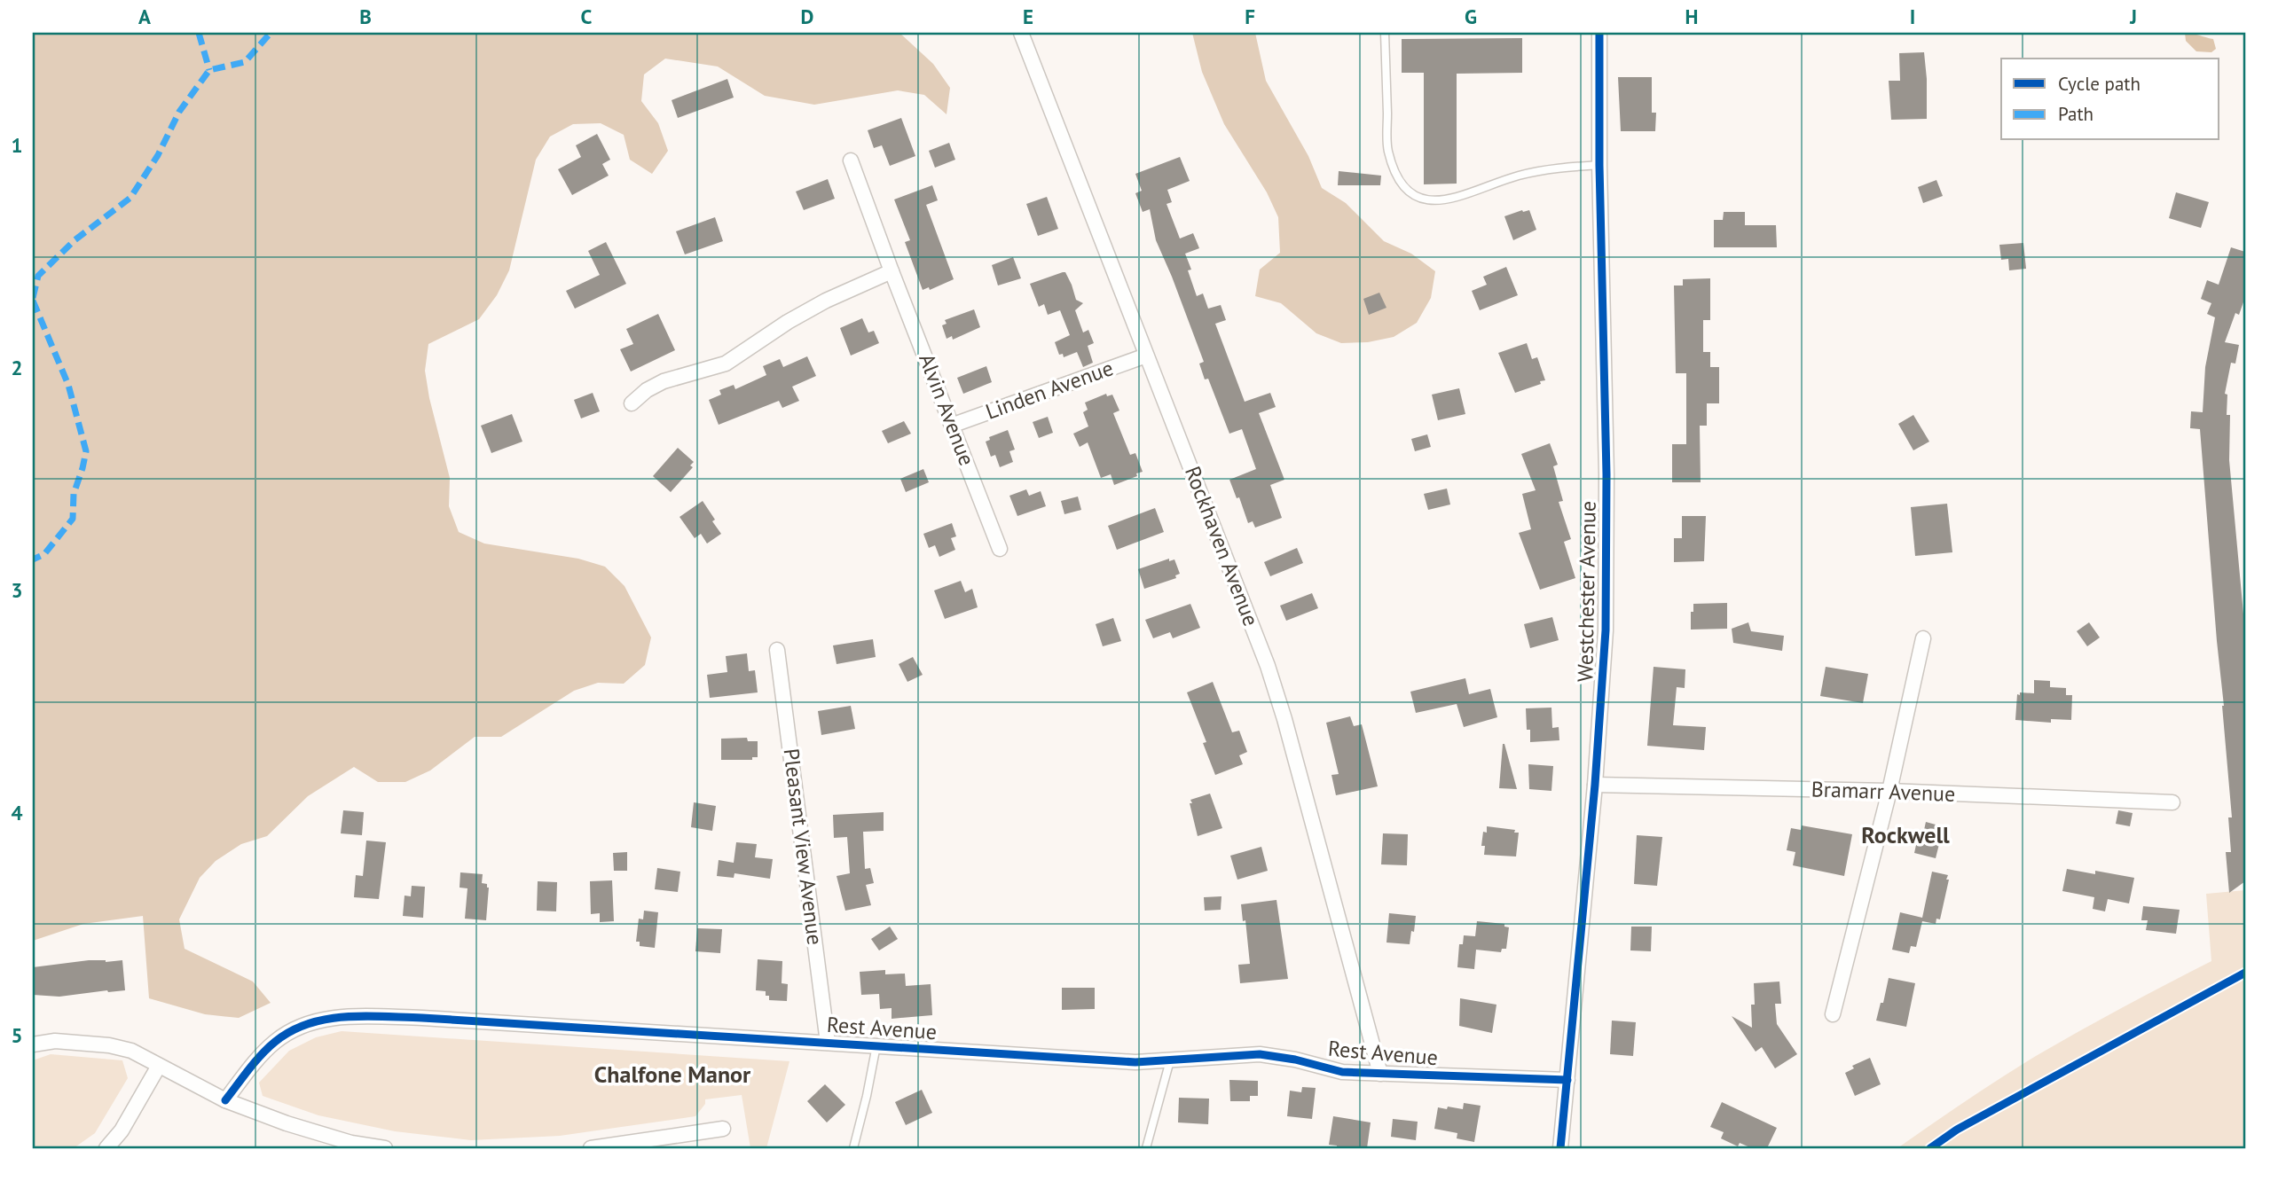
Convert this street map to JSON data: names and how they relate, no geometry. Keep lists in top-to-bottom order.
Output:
{
  "streets": {
    "street": [
      "Linden Avenue",
      "Alvin Avenue",
      "Rockhaven Avenue",
      "Westchester Avenue",
      "Bramarr Avenue",
      "Pleasant View Avenue",
      "Rest Avenue"
    ]
  },
  "crossings": [
    ["Linden Avenue", "Alvin Avenue"],
    ["Linden Avenue", "Rockhaven Avenue"],
    ["Rockhaven Avenue", "Rest Avenue"],
    ["Westchester Avenue", "Bramarr Avenue"],
    ["Westchester Avenue", "Rest Avenue"],
    ["Pleasant View Avenue", "Rest Avenue"]
  ],
  "districts": ["Rockwell", "Chalfone Manor"],
  "legend": ["Cycle path", "Path"],
  "grid": {
    "columns": [
      "A",
      "B",
      "C",
      "D",
      "E",
      "F",
      "G",
      "H",
      "I",
      "J"
    ],
    "rows": [
      "1",
      "2",
      "3",
      "4",
      "5"
    ]
  }
}
